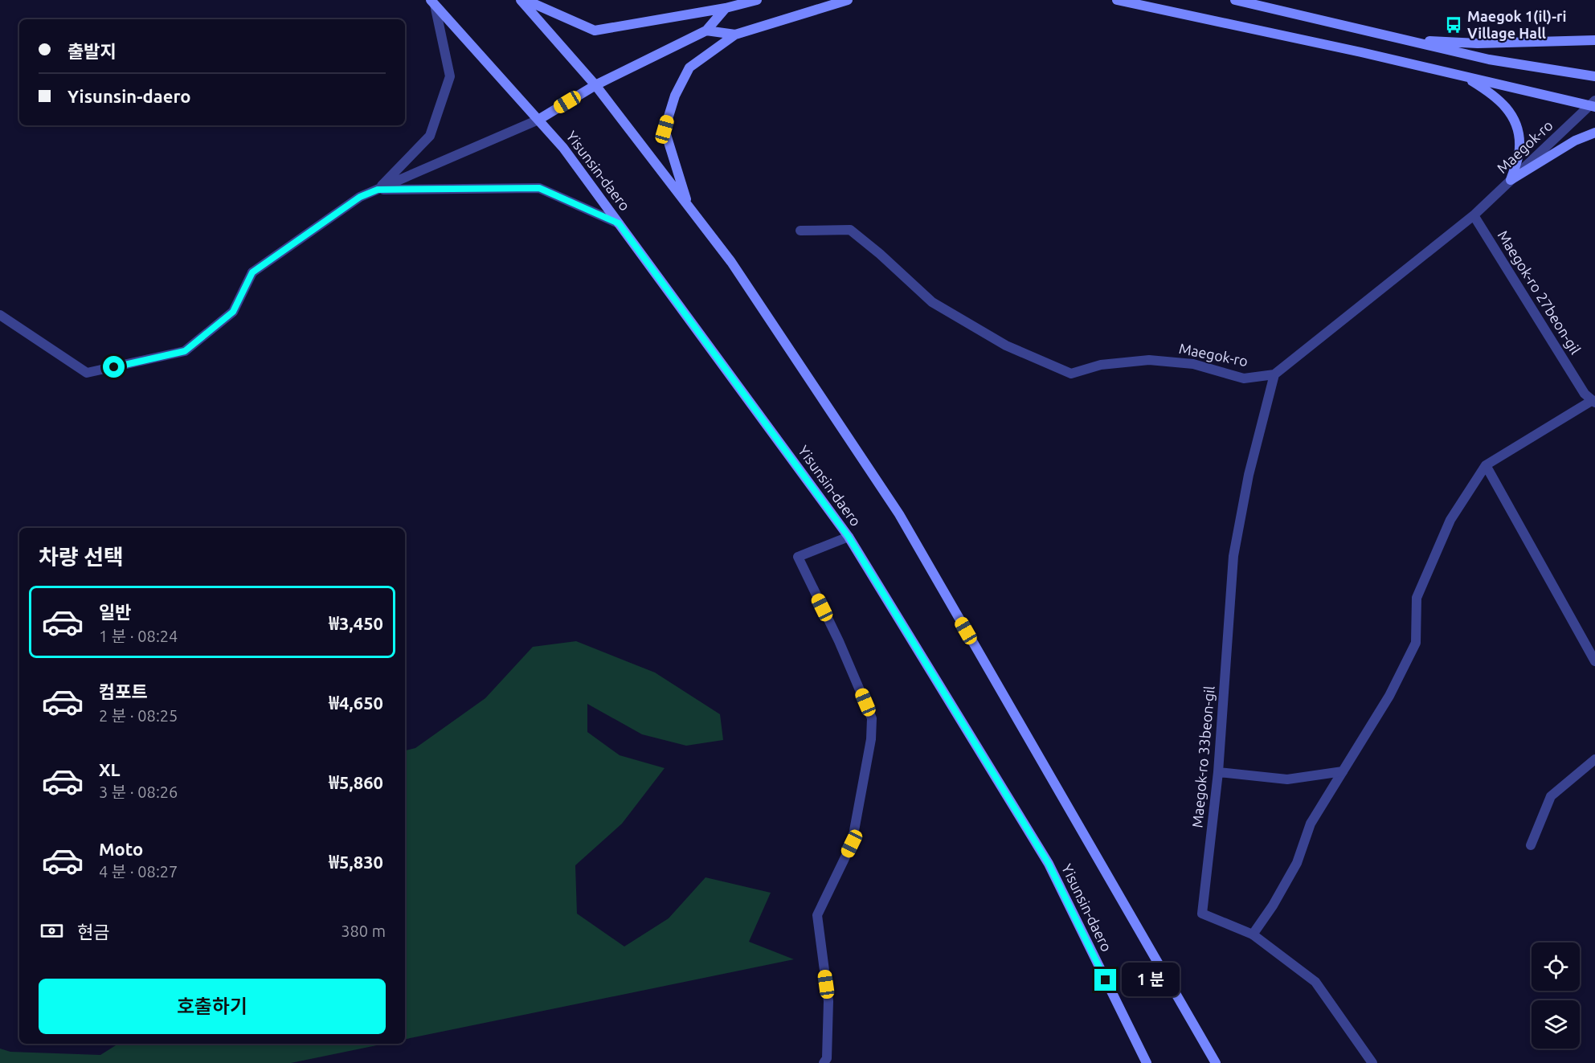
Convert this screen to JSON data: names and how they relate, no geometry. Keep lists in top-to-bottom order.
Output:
{
  "streets": {
    "main road": ["Yisunsin-daero"],
    "street": ["Maegok-ro", "Maegok-ro 27beon-gil", "Maegok-ro 33beon-gil"]
  },
  "crossings": [
    ["Maegok-ro", "Maegok-ro 27beon-gil"],
    ["Maegok-ro", "Maegok-ro 33beon-gil"],
    ["Maegok-ro 27beon-gil", "Maegok-ro 33beon-gil"]
  ],
  "places": {
    "bus stop": ["Maegok 1(il)-ri Village Hall"]
  },
  "page": {
    "banner": ["출발지", "Yisunsin-daero"],
    "heading": "차량 선택",
    "list": [
      {
        "name": "일반",
        "note": "1 분 · 08:24",
        "value": "₩3,450"
      },
      {
        "name": "컴포트",
        "note": "2 분 · 08:25",
        "value": "₩4,650"
      },
      {
        "name": "XL",
        "note": "3 분 · 08:26",
        "value": "₩5,860"
      },
      {
        "name": "Moto",
        "note": "4 분 · 08:27",
        "value": "₩5,830"
      }
    ],
    "pay": ["현금", "380 m"],
    "bubble": "1 분",
    "buttons": "호출하기"
  }
}
